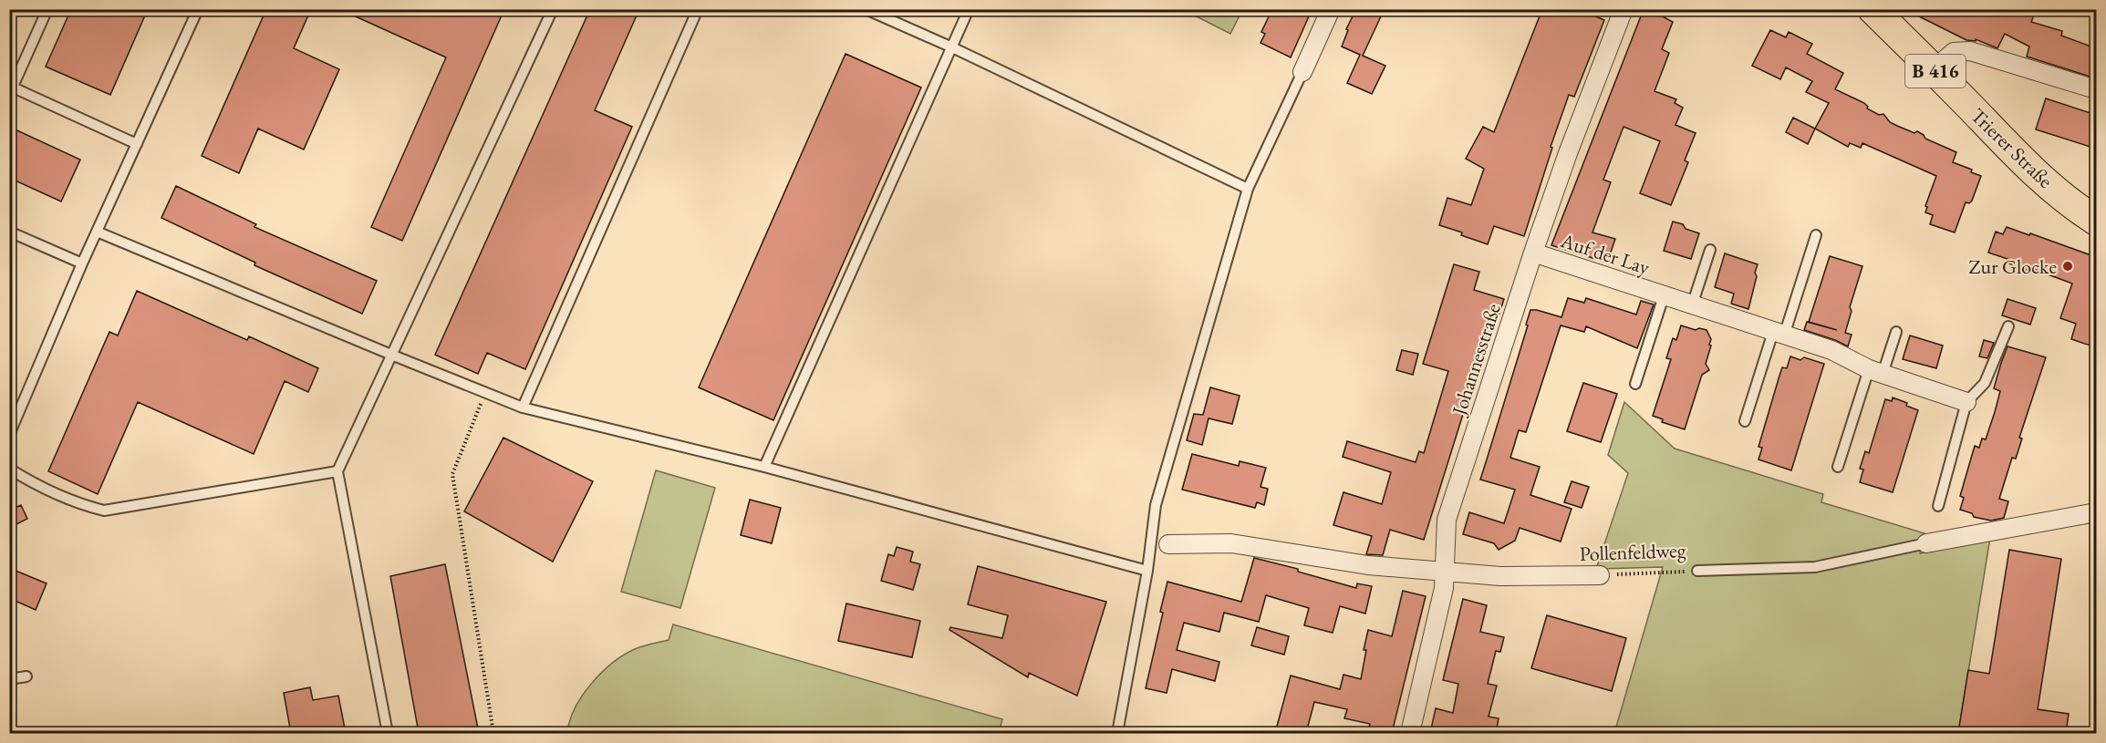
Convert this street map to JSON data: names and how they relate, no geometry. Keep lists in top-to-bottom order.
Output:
{
  "streets": {
    "main road": ["B 416", "Trierer Straße"],
    "street": ["Auf der Lay", "Johannesstraße", "Pollenfeldweg"]
  },
  "crossings": [
    ["Auf der Lay", "Johannesstraße"],
    ["Johannesstraße", "Pollenfeldweg"]
  ],
  "places": ["Zur Glocke"]
}
